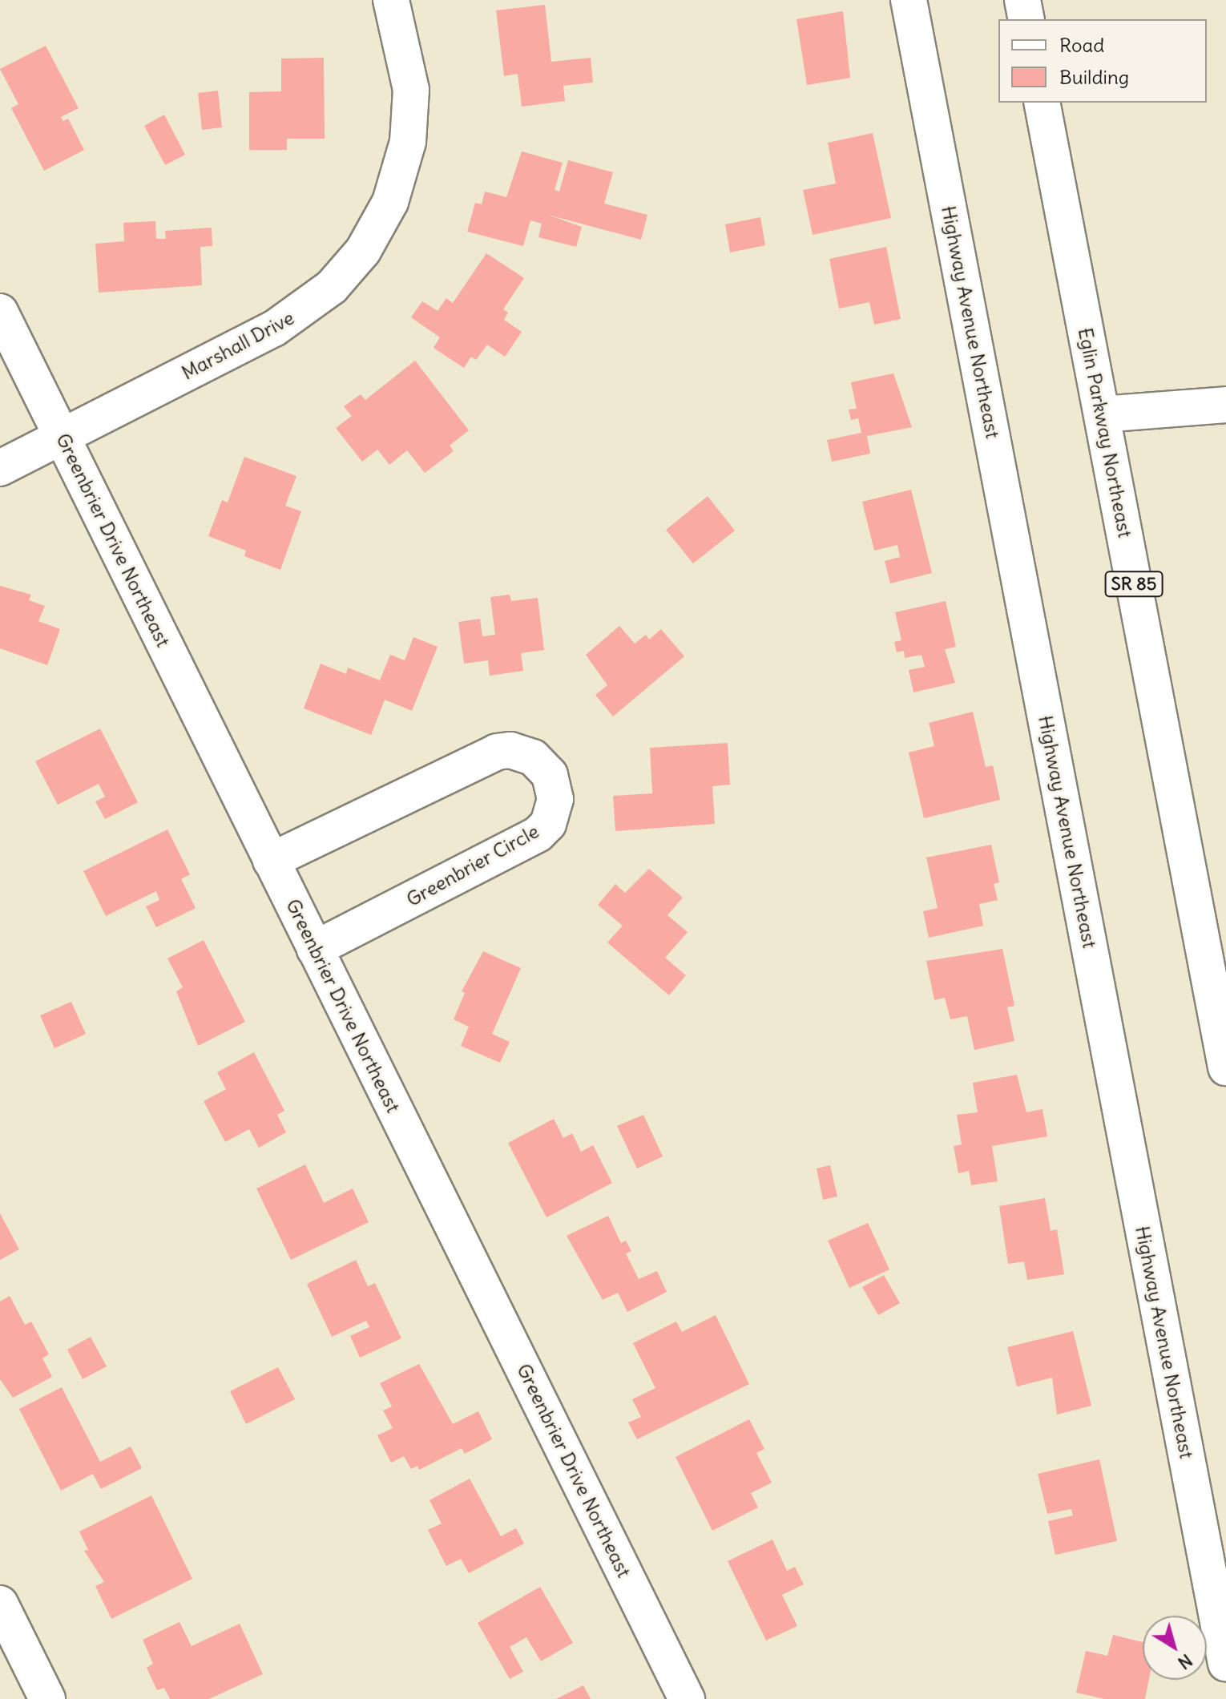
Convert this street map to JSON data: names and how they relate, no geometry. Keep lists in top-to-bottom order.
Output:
{
  "streets": {
    "main road": [
      "Highway Avenue Northeast",
      "Marshall Drive",
      "Eglin Parkway Northeast",
      "Greenbrier Drive Northeast",
      "SR 85",
      "Greenbrier Circle"
    ]
  },
  "crossings": [
    ["Marshall Drive", "Greenbrier Drive Northeast"],
    ["Greenbrier Drive Northeast", "Greenbrier Circle"]
  ],
  "legend": ["Road", "Building"],
  "north": "bottom right"
}
